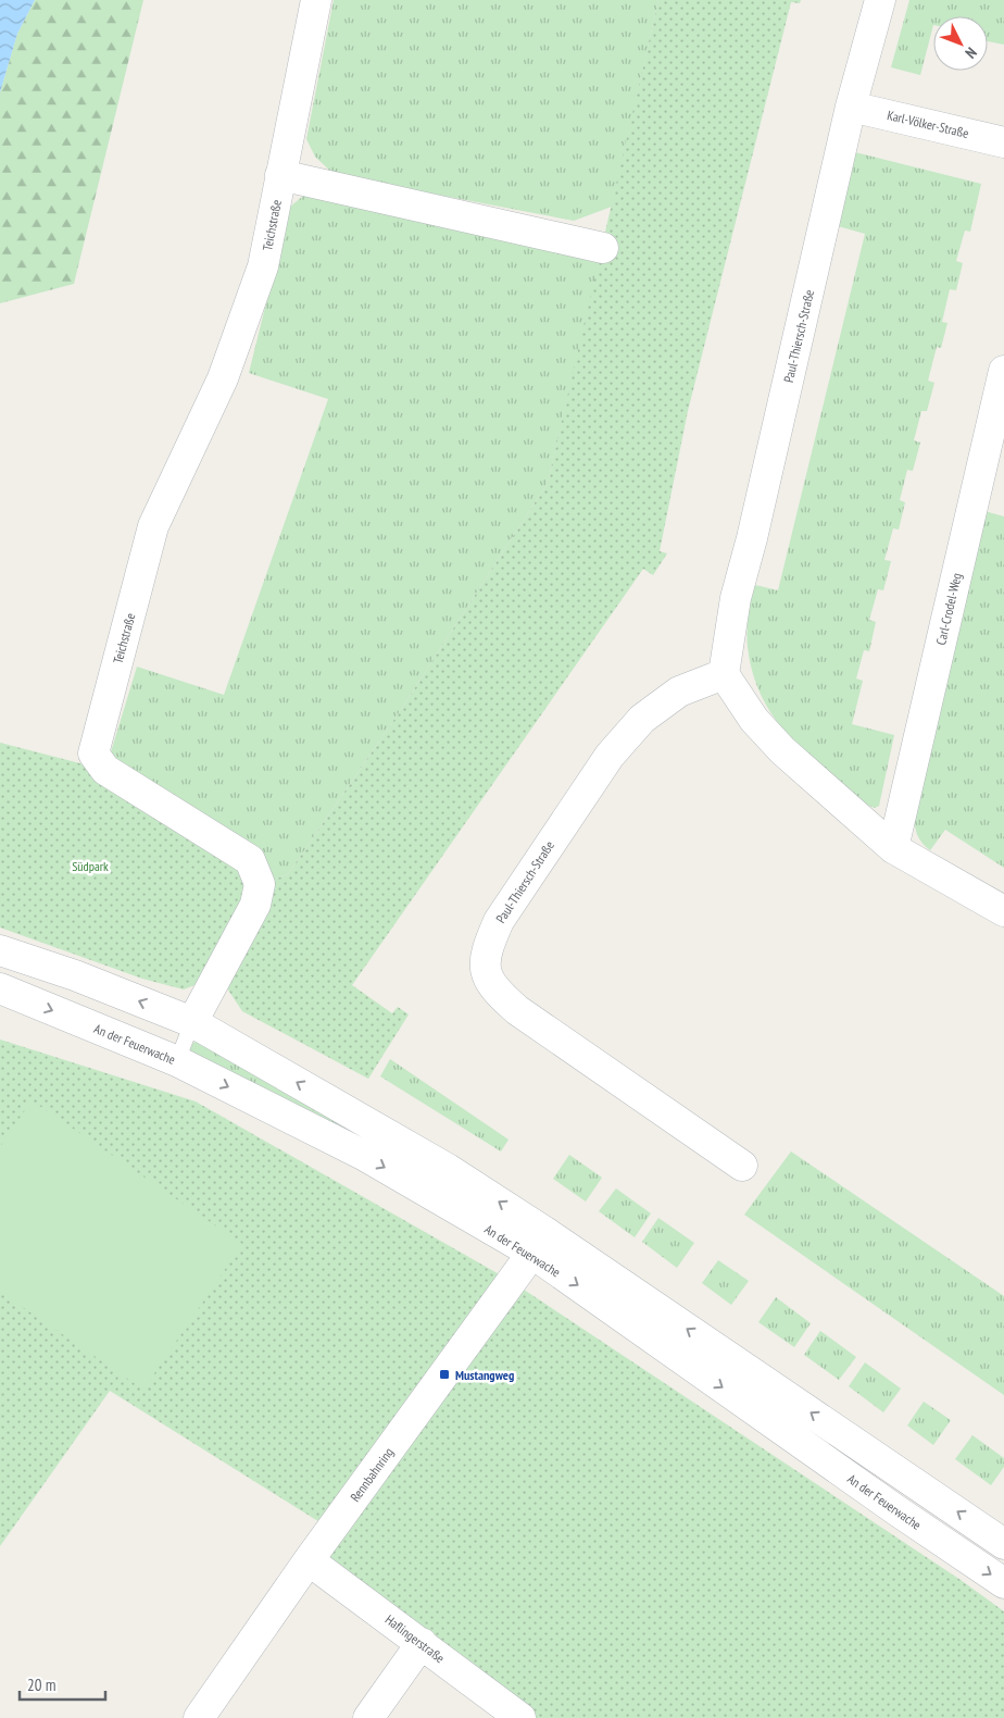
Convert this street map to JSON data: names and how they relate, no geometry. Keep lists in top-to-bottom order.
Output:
{
  "streets": {
    "street": [
      "Karl-Völker-Straße",
      "Teichstraße",
      "Paul-Thiersch-Straße",
      "Carl-Crodel-Weg",
      "An der Feuerwache",
      "Rennbahnring",
      "Haflingerstraße"
    ]
  },
  "crossings": [
    ["Karl-Völker-Straße", "Paul-Thiersch-Straße"],
    ["Teichstraße", "An der Feuerwache"],
    ["An der Feuerwache", "Rennbahnring"],
    ["Rennbahnring", "Haflingerstraße"]
  ],
  "parks": ["Südpark"],
  "places": {
    "transit": ["Mustangweg"]
  },
  "scale_bar": "20 m",
  "north": "bottom right"
}
